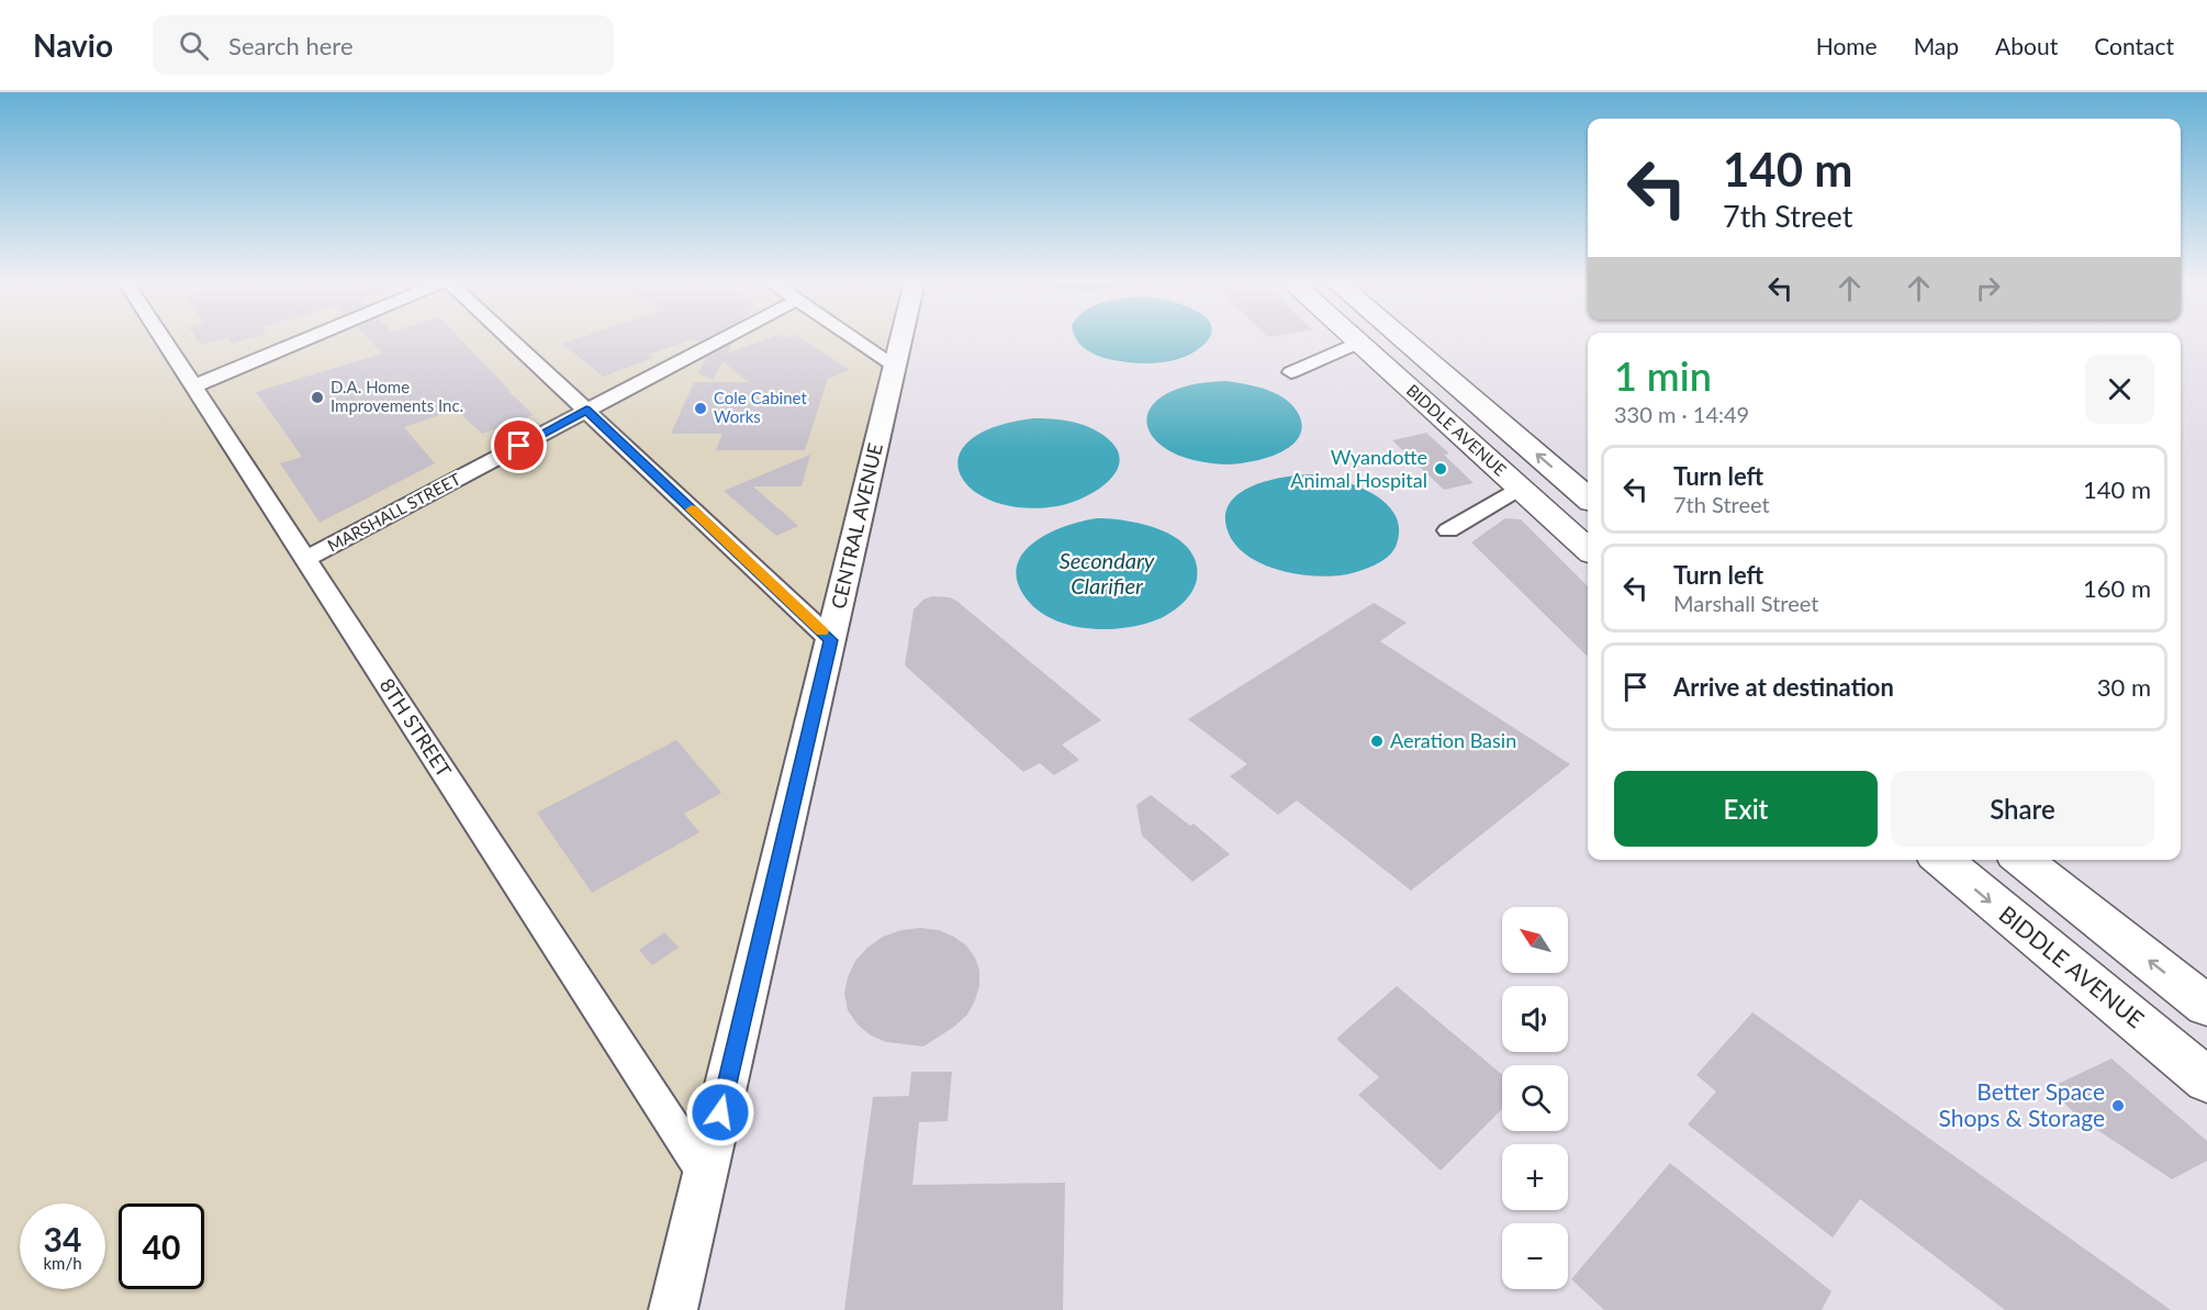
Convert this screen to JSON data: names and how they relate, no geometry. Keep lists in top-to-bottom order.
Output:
{
  "streets": {
    "main road": ["BIDDLE AVENUE"],
    "street": ["MARSHALL STREET", "CENTRAL AVENUE", "8TH STREET"]
  },
  "crossings": [
    ["MARSHALL STREET", "8TH STREET"],
    ["CENTRAL AVENUE", "8TH STREET"]
  ],
  "water": ["Secondary Clarifier"],
  "places": [
    "D.A. Home Improvements Inc.",
    "Cole Cabinet Works",
    "Wyandotte Animal Hospital",
    "Aeration Basin",
    "Better Space Shops & Storage"
  ],
  "north": "top left",
  "page": {
    "header": "Navio",
    "search": "Search here",
    "nav": [
      "Home",
      "Map",
      "About",
      "Contact"
    ],
    "turn": ["140 m", "7th Street"],
    "heading": ["1 min", "330 m · 14:49"],
    "list": [
      {
        "name": "Turn left",
        "note": "7th Street",
        "value": "140 m"
      },
      {
        "name": "Turn left",
        "note": "Marshall Street",
        "value": "160 m"
      },
      {
        "name": "Arrive at destination",
        "value": "30 m"
      }
    ],
    "buttons": ["Exit", "Share"],
    "map_buttons": ["+", "−"],
    "speed": "34 km/h",
    "limit": "40"
  }
}
